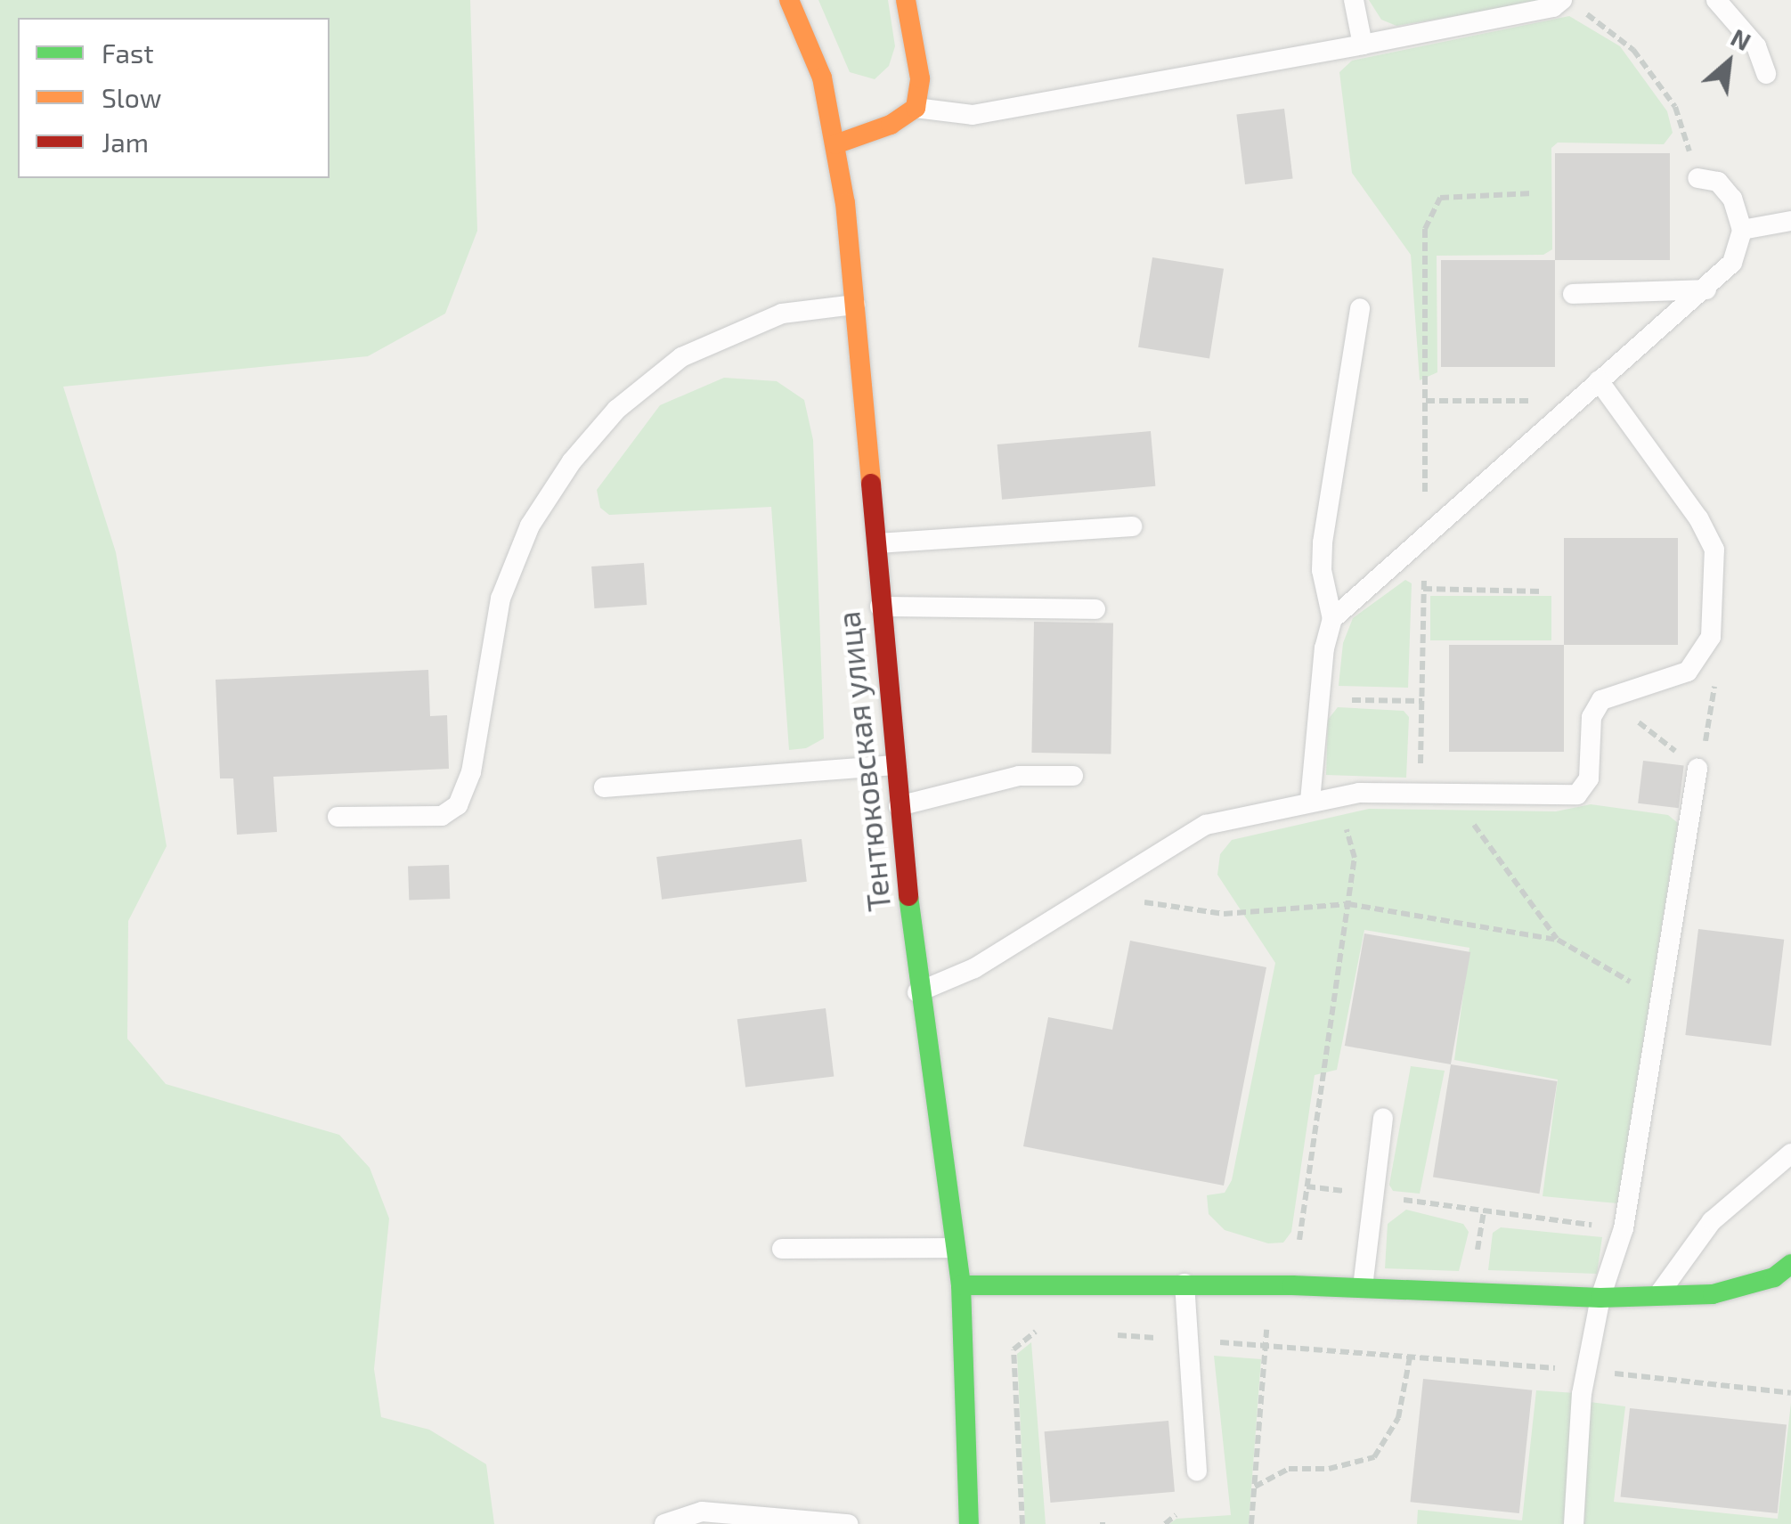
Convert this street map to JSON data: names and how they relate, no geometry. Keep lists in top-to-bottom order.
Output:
{
  "streets": {
    "street": ["Тентюковская улица"]
  },
  "legend": ["Fast", "Slow", "Jam"],
  "north": "top right"
}
